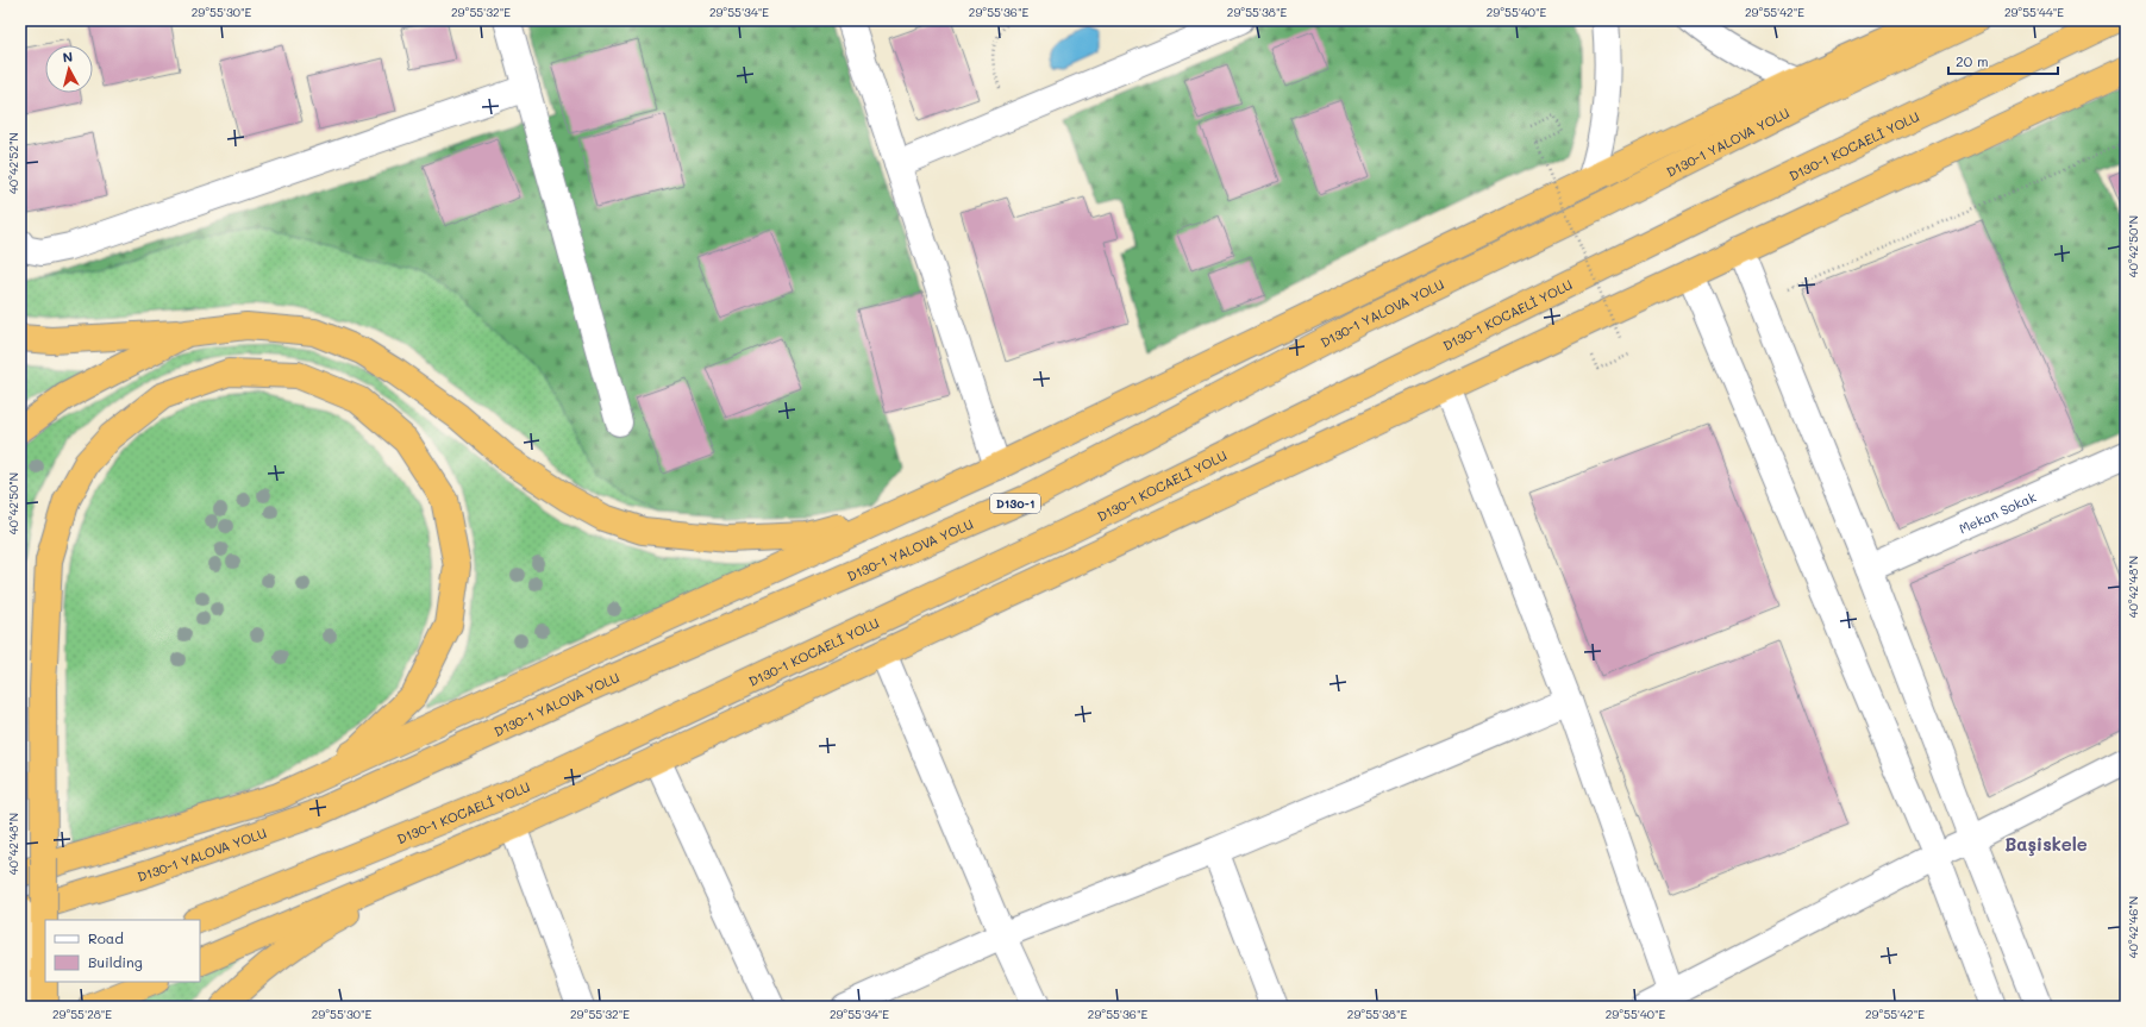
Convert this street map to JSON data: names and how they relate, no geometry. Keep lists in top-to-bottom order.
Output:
{
  "streets": {
    "highway": ["D130-1 YALOVA YOLU", "D130-1 KOCAELİ YOLU", "D130-1"],
    "street": ["Mekan Sokak"]
  },
  "districts": ["Başiskele"],
  "legend": ["Road", "Building"],
  "scale_bar": "20 m",
  "north": "top",
  "coordinates": [
    "29°55'30\"E",
    "29°55'32\"E",
    "29°55'34\"E",
    "29°55'36\"E",
    "29°55'38\"E",
    "29°55'40\"E",
    "29°55'42\"E",
    "29°55'44\"E",
    "40°42'52\"N",
    "40°42'50\"N",
    "40°42'48\"N",
    "40°42'46\"N",
    "29°55'28\"E"
  ]
}
